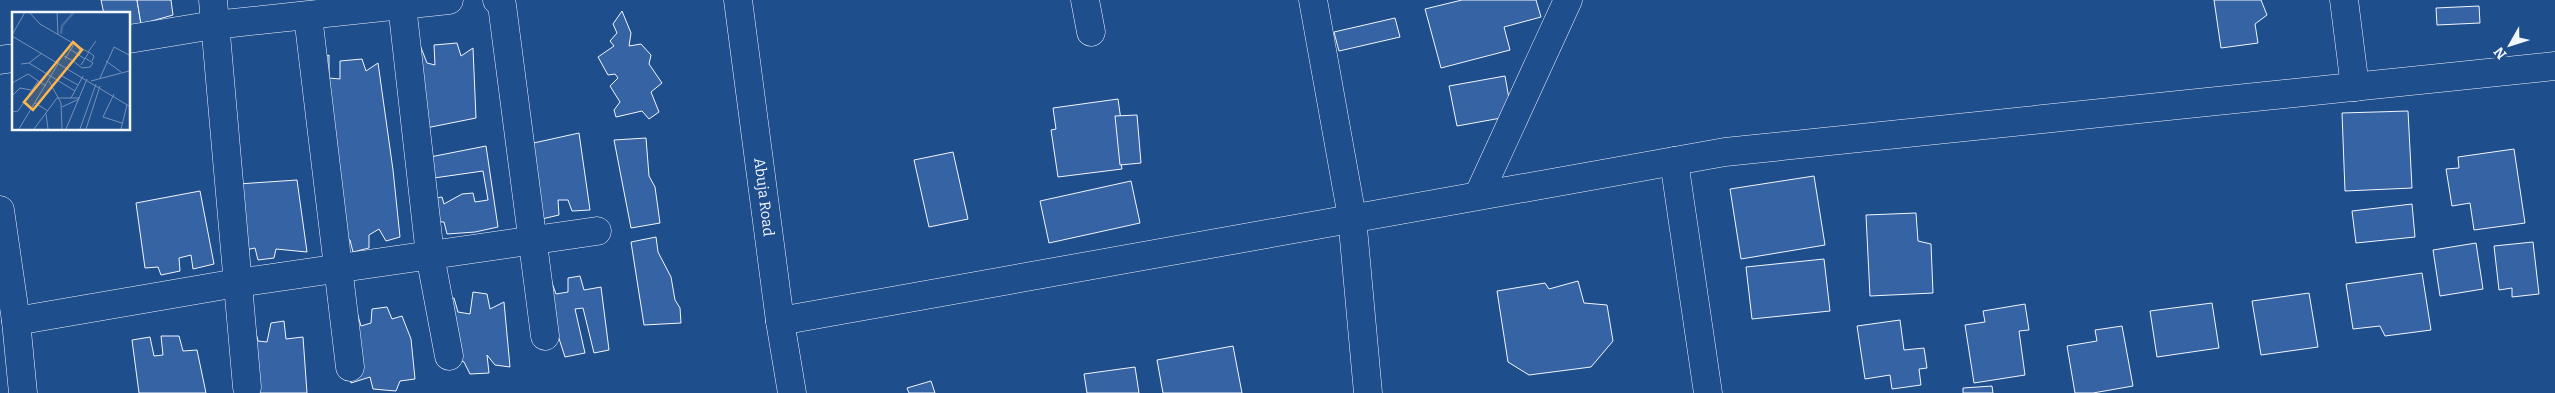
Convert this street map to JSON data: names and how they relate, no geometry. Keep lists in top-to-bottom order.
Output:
{
  "streets": {
    "street": ["Abuja Road"]
  },
  "north": "bottom left"
}
